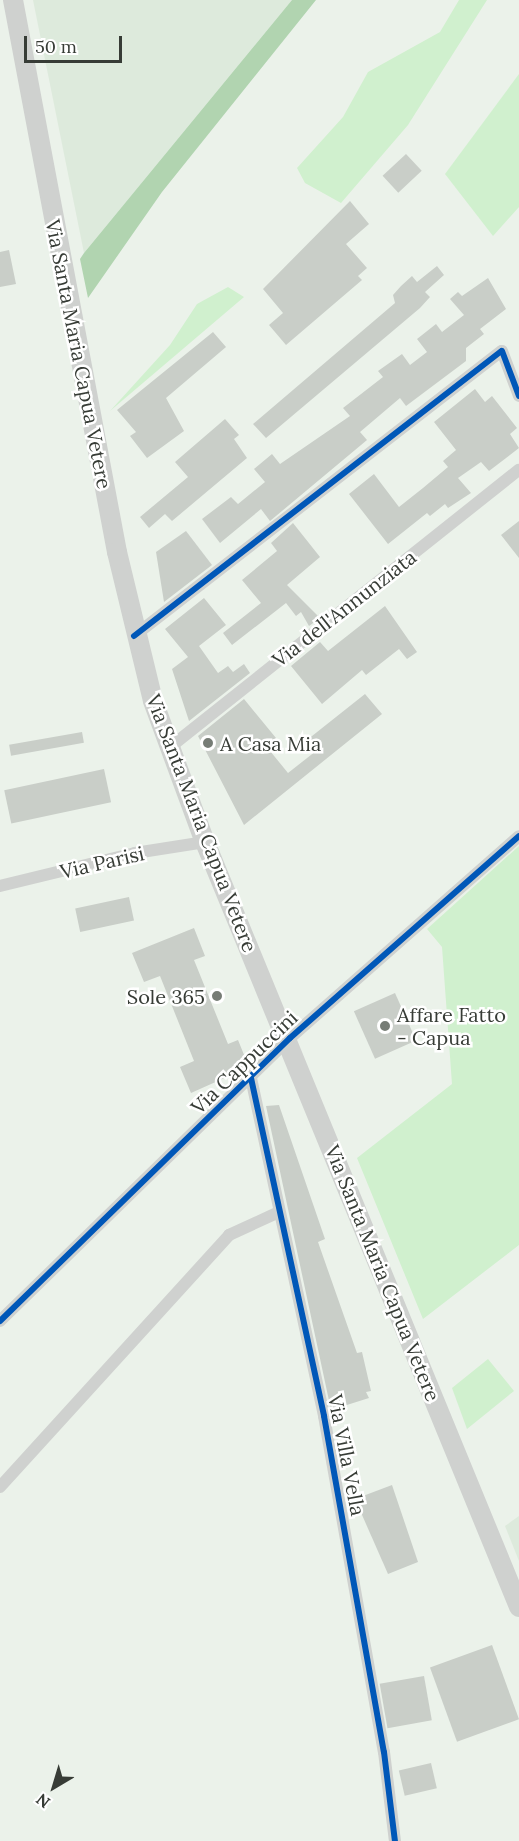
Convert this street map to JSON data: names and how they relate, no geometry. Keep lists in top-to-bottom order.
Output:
{
  "streets": {
    "main road": ["Via Santa Maria Capua Vetere"],
    "street": [
      "Via dell'Annunziata",
      "Via Parisi",
      "Via Cappuccini",
      "Via Villa Vella"
    ]
  },
  "crossings": [
    ["Via Santa Maria Capua Vetere", "Via dell'Annunziata"],
    ["Via Santa Maria Capua Vetere", "Via Parisi"],
    ["Via Santa Maria Capua Vetere", "Via Cappuccini"],
    ["Via Cappuccini", "Via Villa Vella"]
  ],
  "places": ["A Casa Mia", "Sole 365", "Affare Fatto - Capua"],
  "scale_bar": "50 m",
  "north": "bottom left"
}
